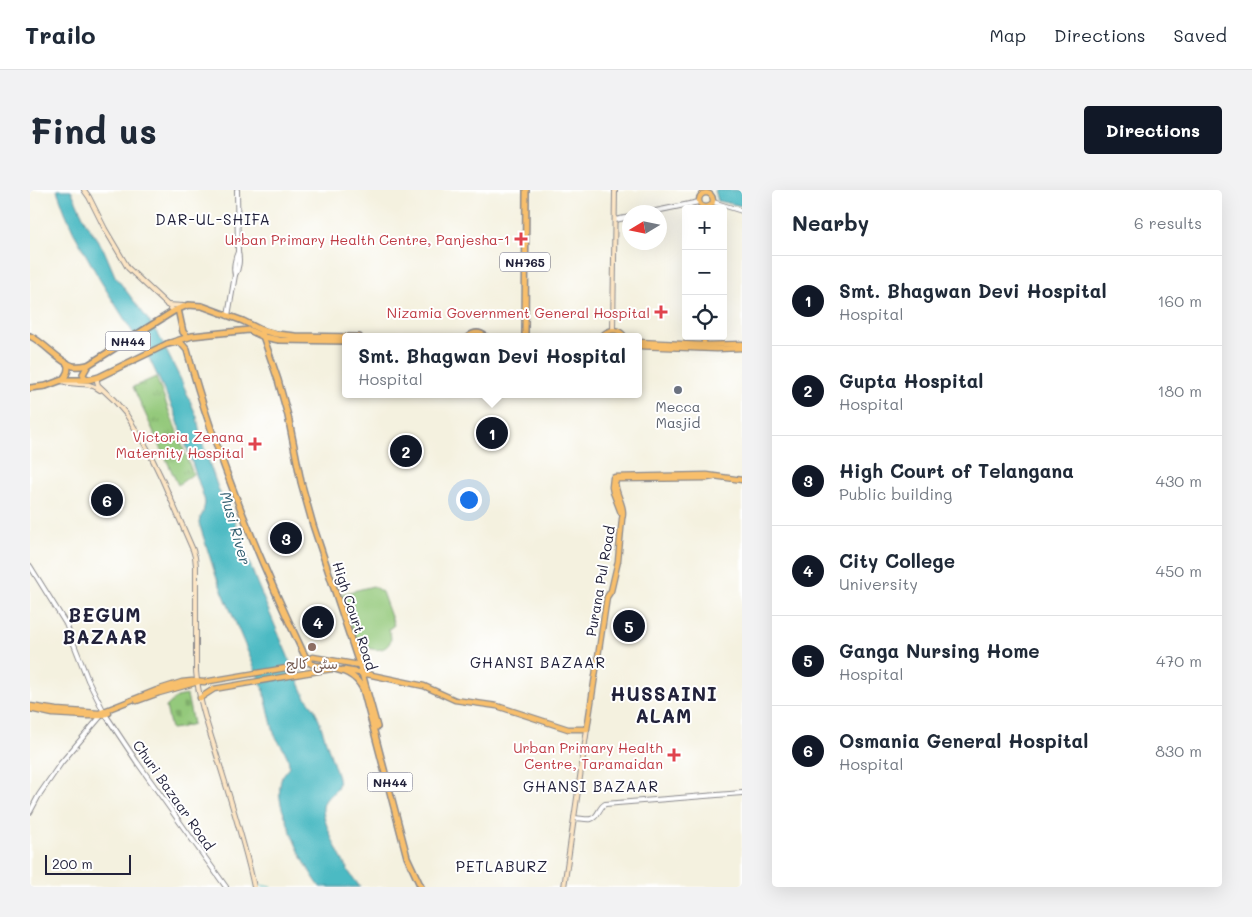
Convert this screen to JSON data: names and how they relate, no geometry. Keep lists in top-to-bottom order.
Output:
{
  "streets": {
    "highway": ["NH765", "NH44", "High Court Road"],
    "main road": ["Purana Pul Road"],
    "street": ["Churi Bazaar Road"]
  },
  "crossings": [
    ["NH44", "High Court Road"]
  ],
  "districts": [
    "DAR-UL-SHIFA",
    "BEGUM BAZAAR",
    "GHANSI BAZAAR",
    "HUSSAINI ALAM",
    "GHANSI BAZAAR",
    "PETLABURZ"
  ],
  "water": ["Musi River"],
  "places": {
    "health": [
      "Urban Primary Health Centre, Panjesha-1",
      "Nizamia Government General Hospital",
      "Victoria Zenana Maternity Hospital",
      "Urban Primary Health Centre, Taramaidan"
    ],
    "other": ["Mecca Masjid", "سٹی کالج"]
  },
  "scale_bar": "200 m",
  "north": "left",
  "page": {
    "header": "Trailo",
    "nav": ["Map", "Directions", "Saved"],
    "buttons": "Directions",
    "title": "Find us",
    "heading": ["Nearby", "6 results"],
    "map_buttons": ["+", "−"],
    "list": [
      {
        "mark": "1",
        "name": "Smt. Bhagwan Devi Hospital",
        "note": "Hospital",
        "value": "160 m"
      },
      {
        "mark": "2",
        "name": "Gupta Hospital",
        "note": "Hospital",
        "value": "180 m"
      },
      {
        "mark": "3",
        "name": "High Court of Telangana",
        "note": "Public building",
        "value": "430 m"
      },
      {
        "mark": "4",
        "name": "City College",
        "note": "University",
        "value": "450 m"
      },
      {
        "mark": "5",
        "name": "Ganga Nursing Home",
        "note": "Hospital",
        "value": "470 m"
      },
      {
        "mark": "6",
        "name": "Osmania General Hospital",
        "note": "Hospital",
        "value": "830 m"
      }
    ],
    "popup": ["Smt. Bhagwan Devi Hospital", "Hospital"],
    "pins": [
      "1",
      "2",
      "6",
      "3",
      "4",
      "5"
    ],
    "scale": "200 m"
  }
}
